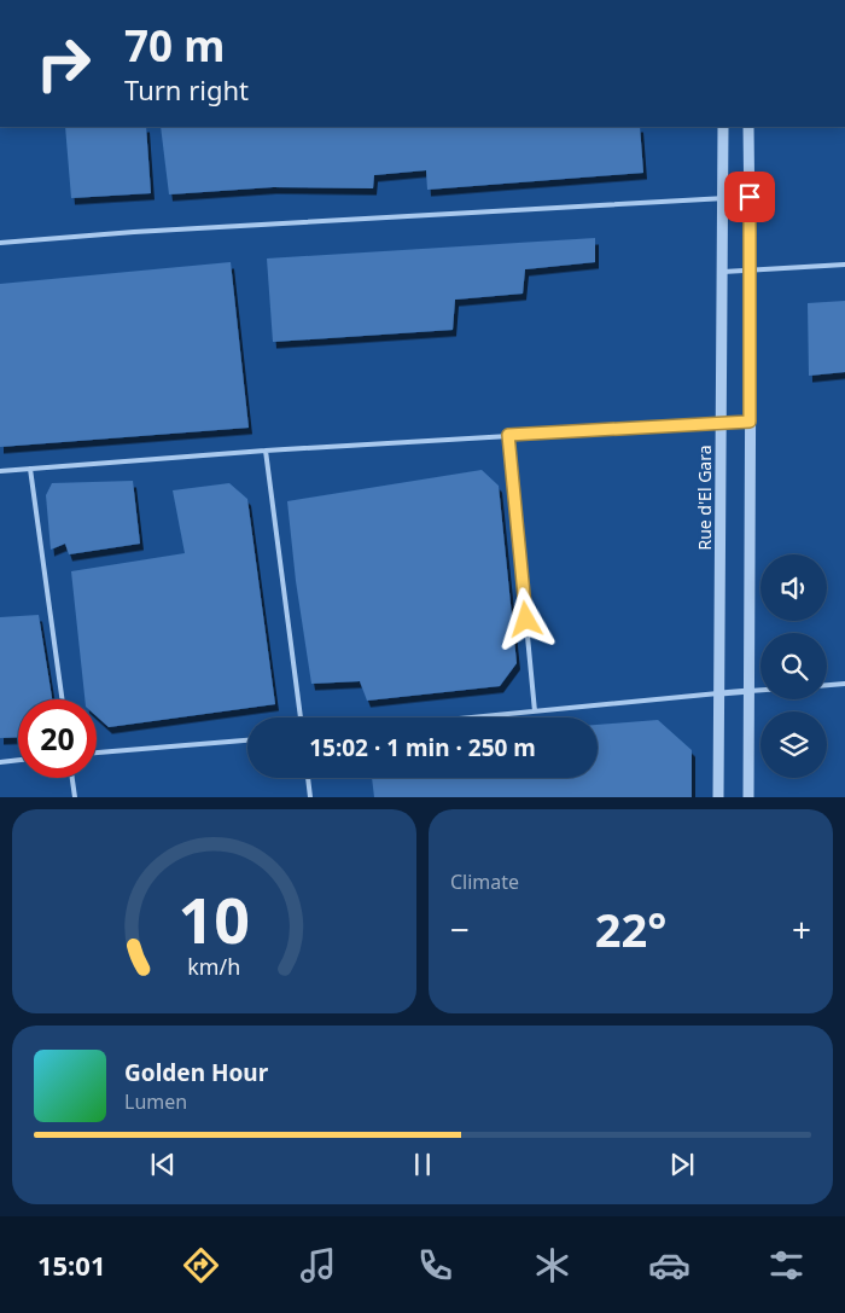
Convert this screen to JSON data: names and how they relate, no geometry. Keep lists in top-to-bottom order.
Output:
{
  "streets": {
    "street": ["Rue d'El Gara"]
  },
  "page": {
    "turn": ["70 m", "Turn right"],
    "limit": "20",
    "trip": "15:02 · 1 min · 250 m",
    "tile": "Climate",
    "heat": ["−", "22°", "+"],
    "song": ["Golden Hour", "Lumen"],
    "tabs": "15:01",
    "gauge": ["10", "km/h"]
  }
}
